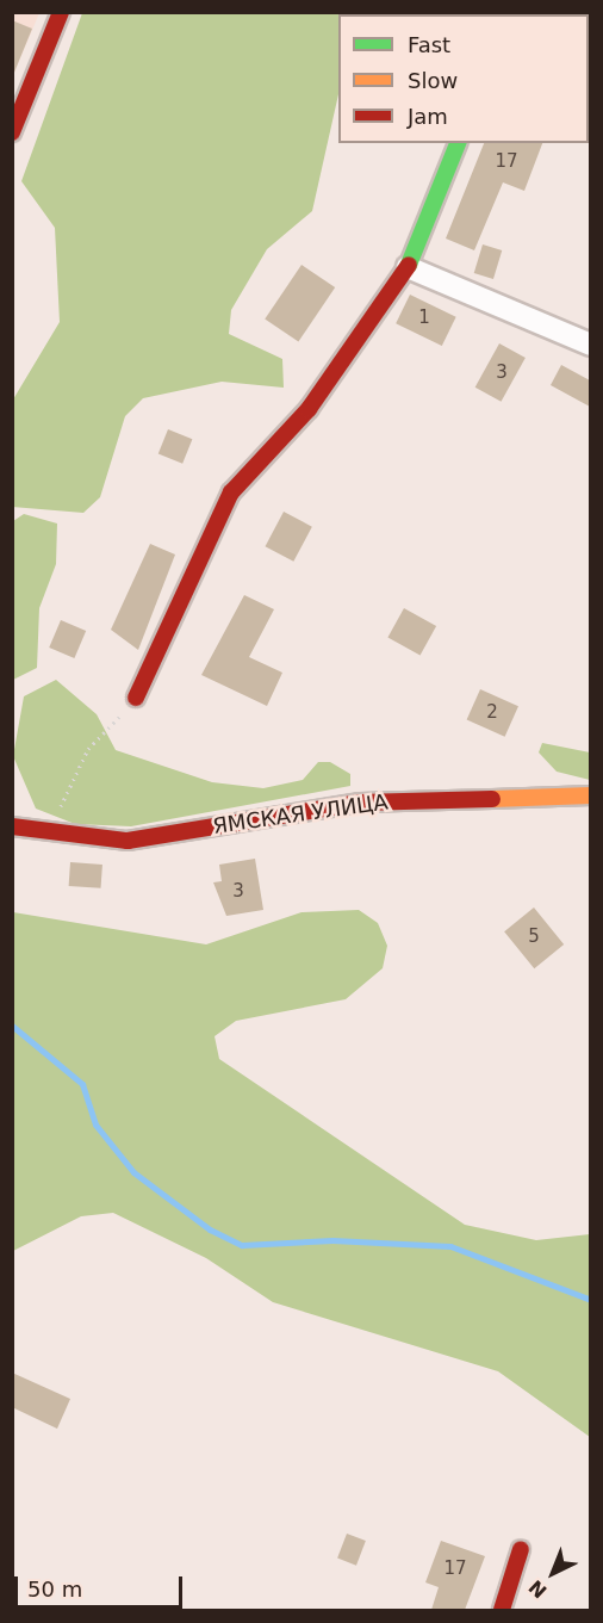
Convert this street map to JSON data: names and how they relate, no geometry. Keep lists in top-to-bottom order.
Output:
{
  "streets": {
    "street": ["ЯМСКАЯ УЛИЦА"]
  },
  "house_numbers": [
    "17",
    "1",
    "3",
    "2",
    "3",
    "5",
    "17"
  ],
  "legend": ["Fast", "Slow", "Jam"],
  "scale_bar": "50 m",
  "north": "bottom left"
}
